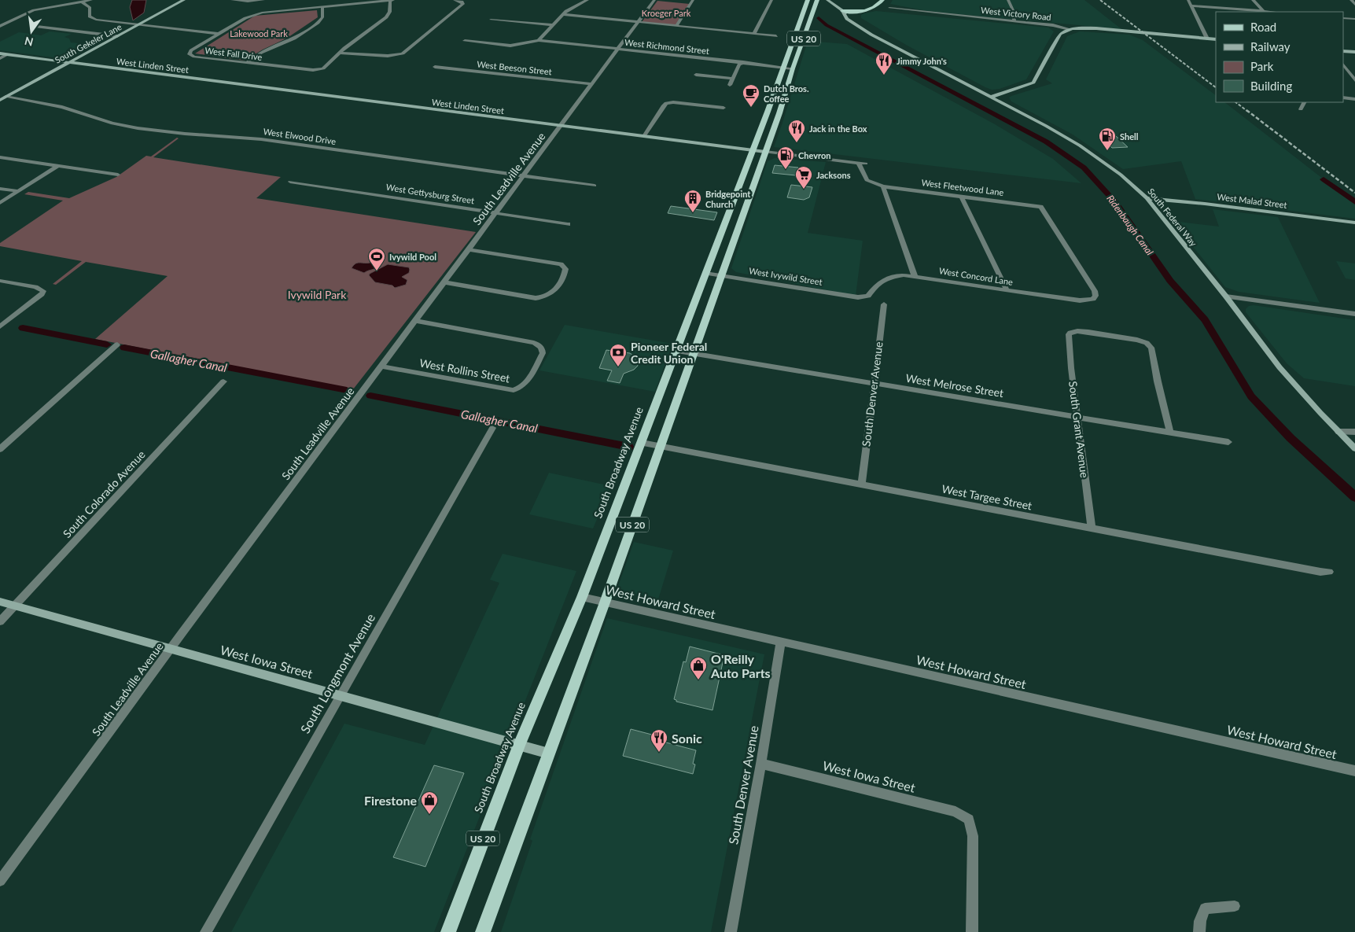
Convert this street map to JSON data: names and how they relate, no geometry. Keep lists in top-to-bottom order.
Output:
{
  "streets": {
    "main road": ["US 20", "South Broadway Avenue"],
    "street": [
      "West Victory Road",
      "South Gekeler Lane",
      "West Richmond Street",
      "West Fall Drive",
      "West Linden Street",
      "West Beeson Street",
      "West Elwood Drive",
      "South Leadville Avenue",
      "West Fleetwood Lane",
      "West Gettysburg Street",
      "West Malad Street",
      "South Federal Way",
      "West Ivywild Street",
      "West Concord Lane",
      "West Rollins Street",
      "West Melrose Street",
      "South Denver Avenue",
      "South Grant Avenue",
      "South Colorado Avenue",
      "West Targee Street",
      "West Howard Street",
      "West Iowa Street",
      "South Longmont Avenue"
    ]
  },
  "crossings": [
    ["West Victory Road", "South Federal Way"],
    ["US 20", "West Richmond Street"],
    ["US 20", "West Linden Street"],
    ["US 20", "West Ivywild Street"],
    ["US 20", "West Melrose Street"],
    ["US 20", "West Targee Street"],
    ["US 20", "West Howard Street"],
    ["US 20", "West Iowa Street"],
    ["South Gekeler Lane", "West Fall Drive"],
    ["South Gekeler Lane", "West Linden Street"],
    ["South Gekeler Lane", "West Elwood Drive"],
    ["West Richmond Street", "South Leadville Avenue"],
    ["West Richmond Street", "South Broadway Avenue"],
    ["West Linden Street", "South Leadville Avenue"],
    ["West Linden Street", "West Fleetwood Lane"],
    ["West Linden Street", "South Broadway Avenue"],
    ["West Beeson Street", "South Leadville Avenue"],
    ["West Elwood Drive", "South Leadville Avenue"],
    ["South Leadville Avenue", "West Gettysburg Street"],
    ["South Leadville Avenue", "West Rollins Street"],
    ["South Leadville Avenue", "West Iowa Street"],
    ["West Fleetwood Lane", "West Concord Lane"],
    ["West Malad Street", "South Federal Way"],
    ["West Ivywild Street", "West Concord Lane"],
    ["West Ivywild Street", "South Broadway Avenue"],
    ["West Melrose Street", "South Denver Avenue"],
    ["West Melrose Street", "South Grant Avenue"],
    ["West Melrose Street", "South Broadway Avenue"],
    ["South Denver Avenue", "West Targee Street"],
    ["South Denver Avenue", "West Howard Street"],
    ["South Denver Avenue", "West Iowa Street"],
    ["South Grant Avenue", "West Targee Street"],
    ["South Broadway Avenue", "West Targee Street"],
    ["South Broadway Avenue", "West Howard Street"],
    ["South Broadway Avenue", "West Iowa Street"],
    ["South Colorado Avenue", "West Iowa Street"],
    ["West Iowa Street", "South Longmont Avenue"]
  ],
  "water": ["Ridenbaugh Canal", "Gallagher Canal"],
  "parks": ["Kroeger Park", "Lakewood Park", "Ivywild Park"],
  "places": {
    "restaurant": ["Jimmy John's", "Jack in the Box", "Sonic"],
    "cafe": ["Dutch Bros. Coffee"],
    "fuel station": ["Shell", "Chevron"],
    "supermarket": ["Jacksons"],
    "building": ["Bridgepoint Church"],
    "sports": ["Ivywild Pool"],
    "bank": ["Pioneer Federal Credit Union"],
    "shop": ["O'Reilly Auto Parts", "Firestone"]
  },
  "legend": [
    "Road",
    "Railway",
    "Park",
    "Building"
  ],
  "north": "bottom"
}
